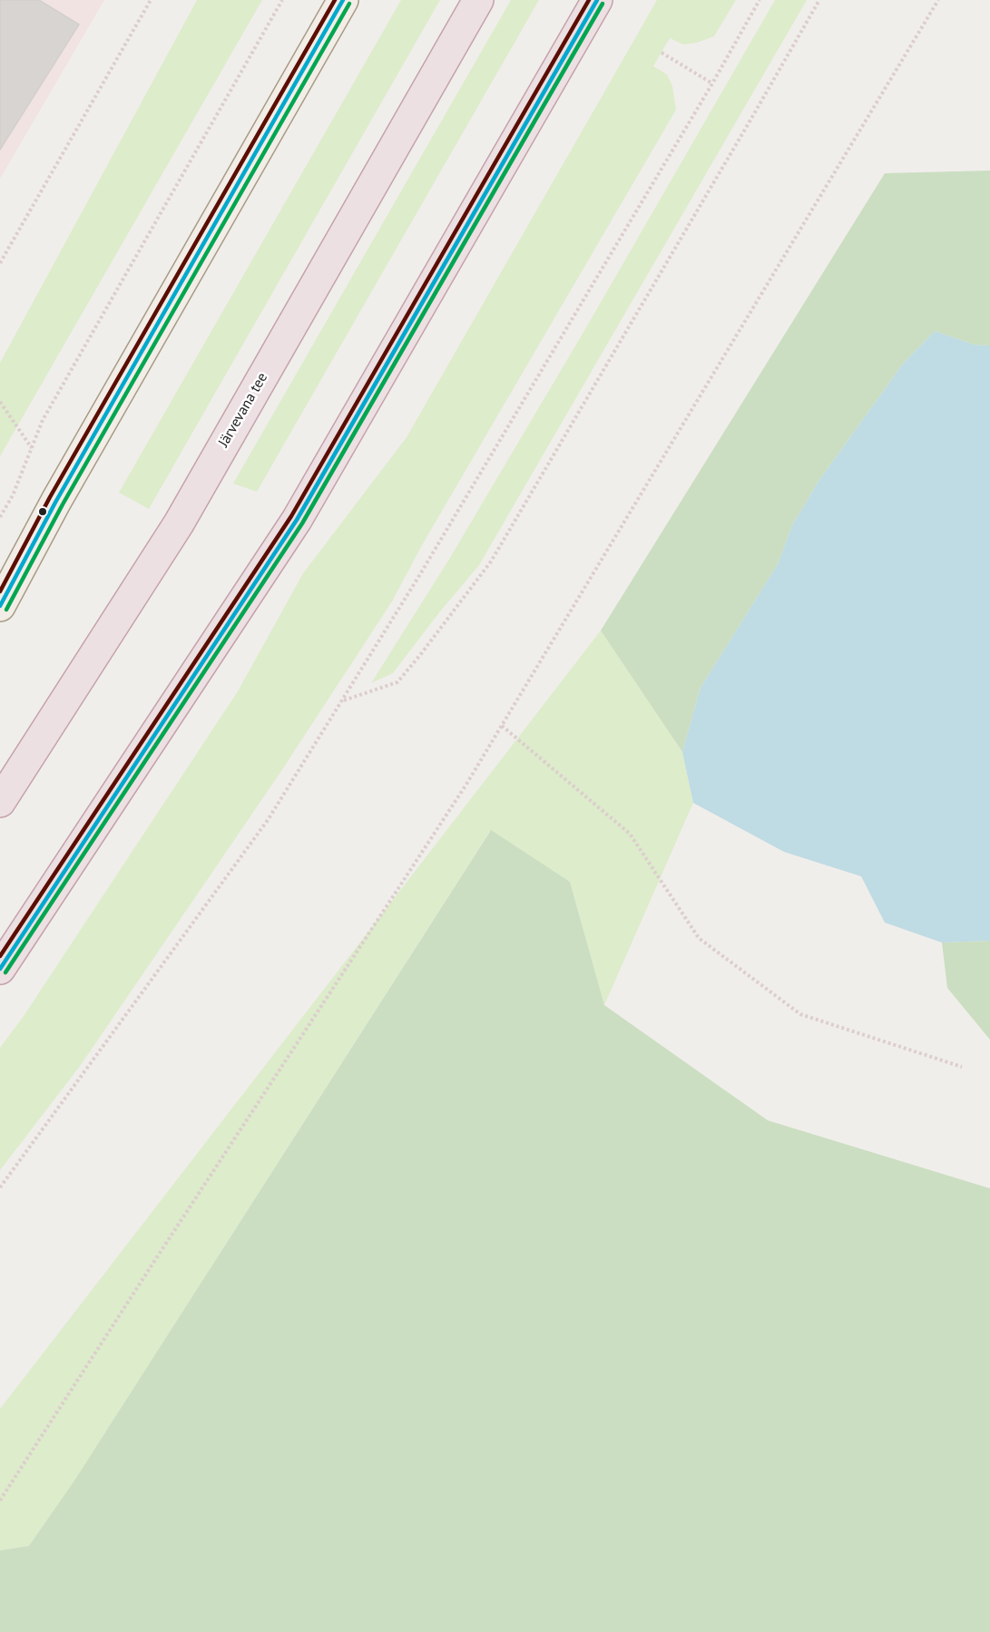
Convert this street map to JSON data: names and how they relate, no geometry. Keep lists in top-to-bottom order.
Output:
{
  "streets": {
    "highway": ["Järvevana tee"]
  }
}
